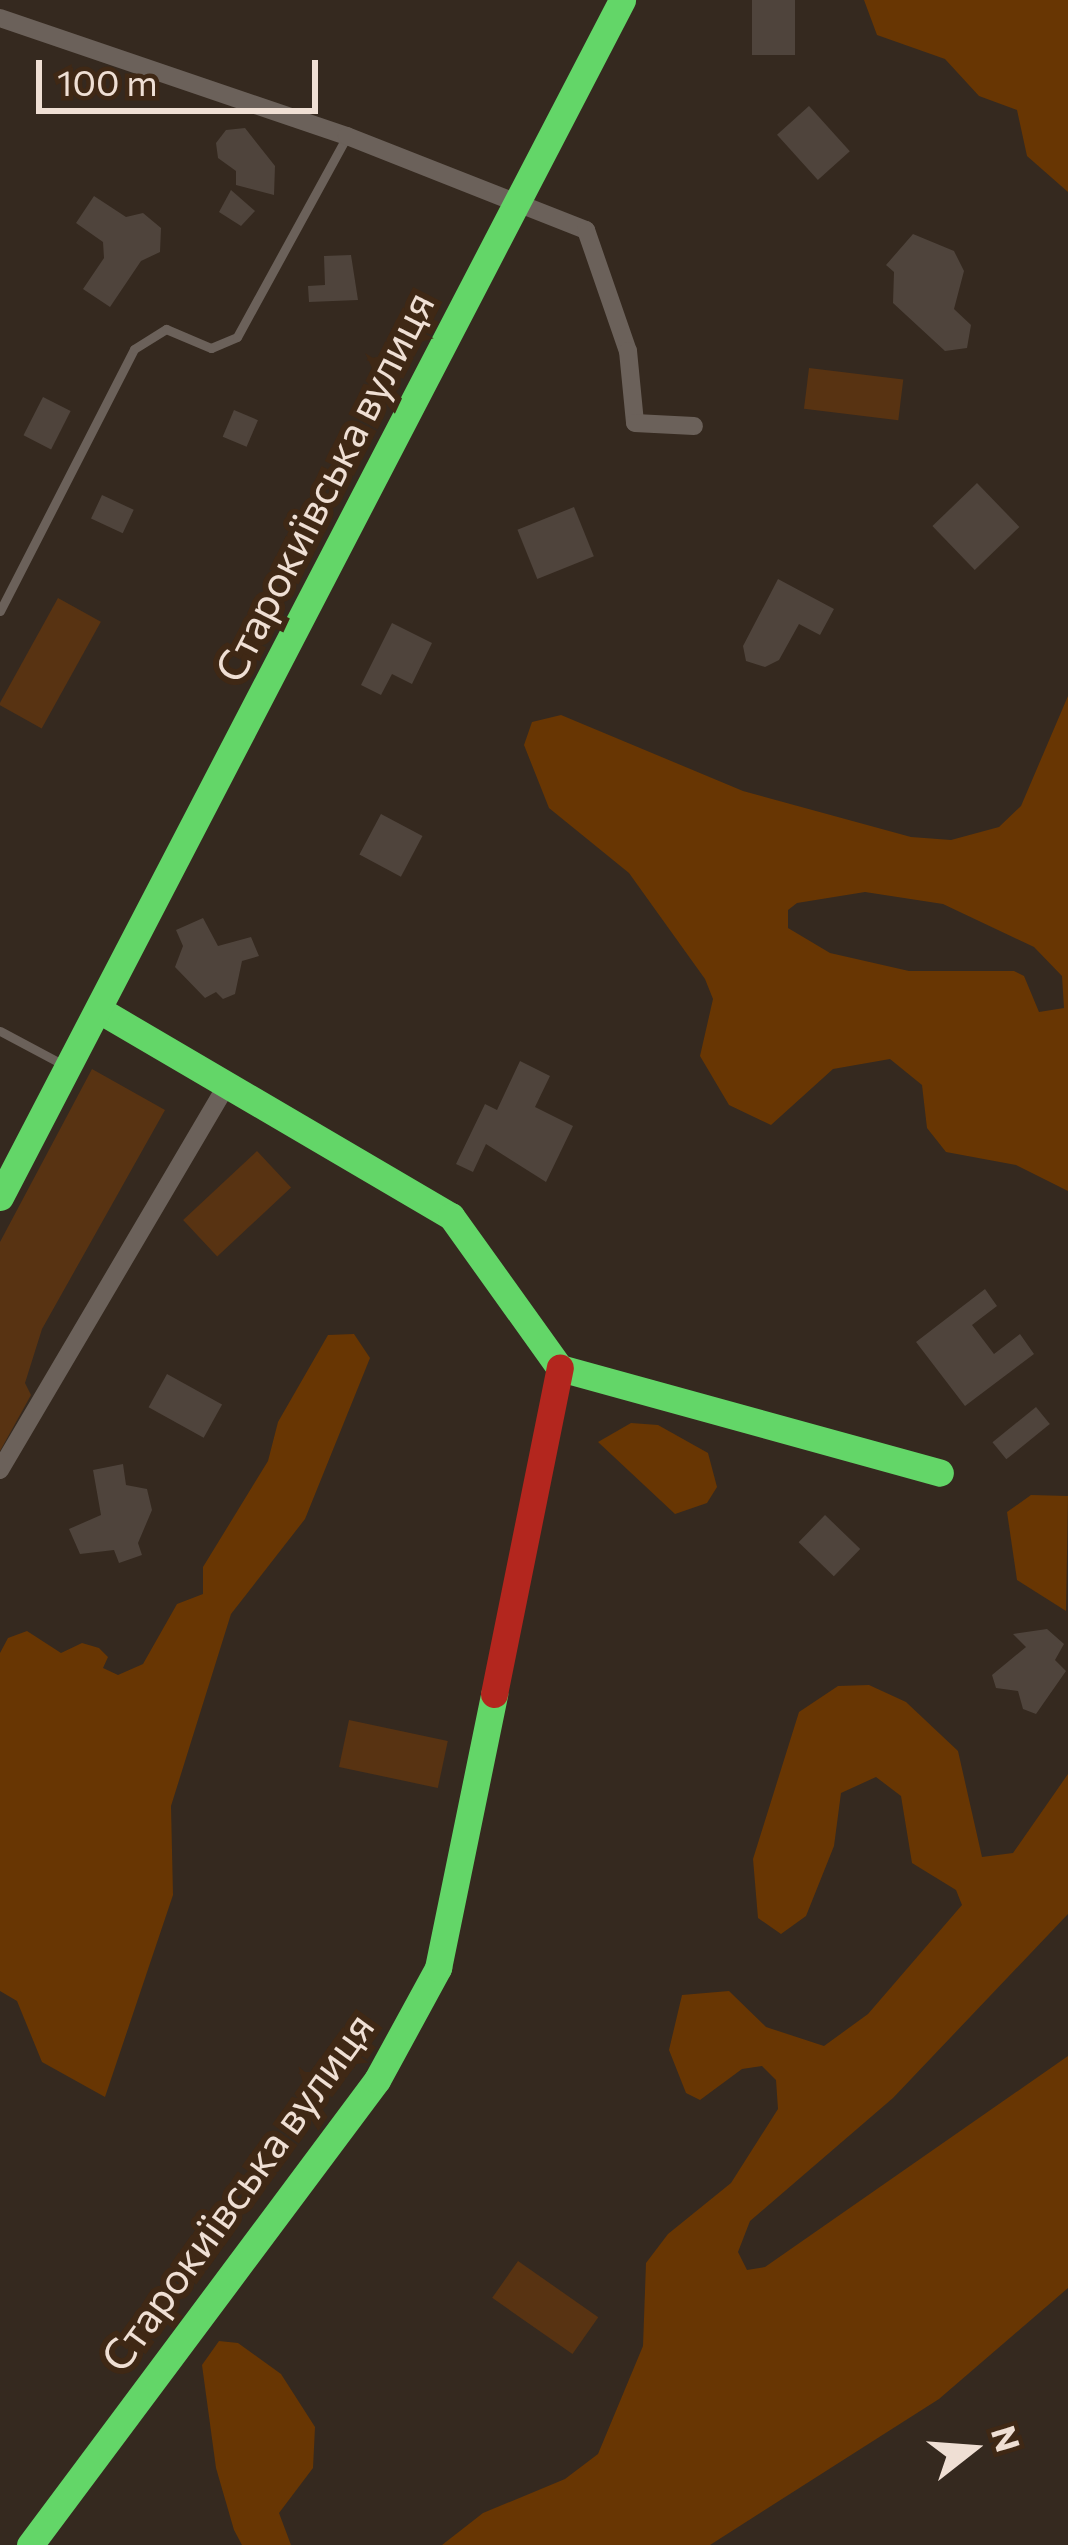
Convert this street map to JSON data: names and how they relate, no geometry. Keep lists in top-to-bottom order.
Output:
{
  "streets": {
    "street": ["Старокиївська вулиця"]
  },
  "scale_bar": "100 m",
  "north": "right"
}
